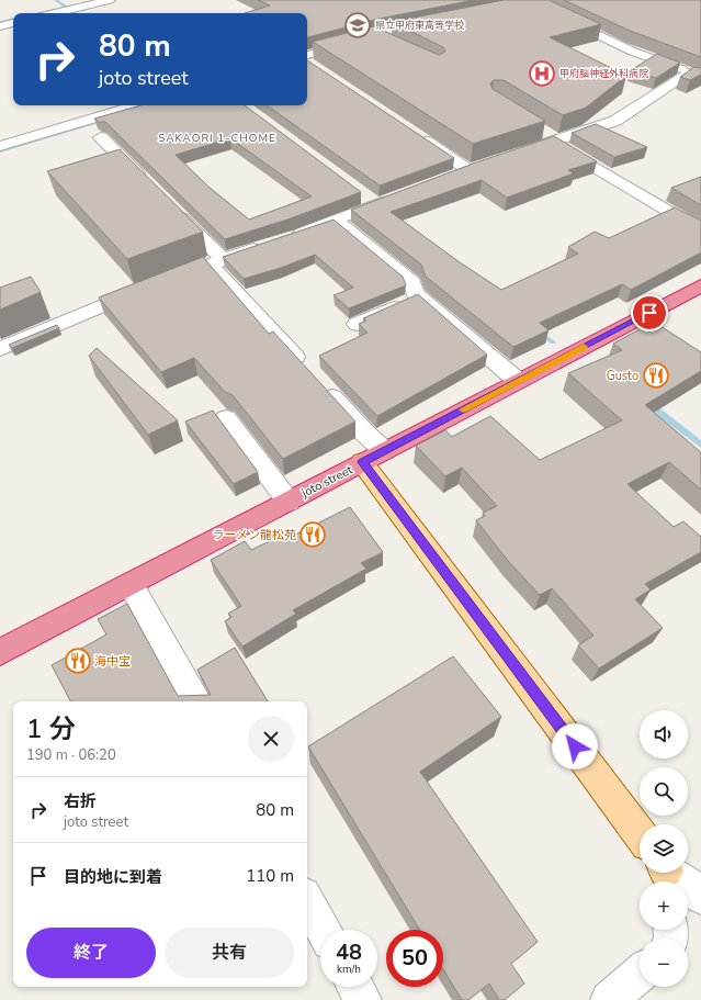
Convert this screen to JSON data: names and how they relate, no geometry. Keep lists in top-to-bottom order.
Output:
{
  "streets": {
    "highway": ["joto street"]
  },
  "districts": ["SAKAORI 1-CHOME"],
  "places": {
    "school or university": ["県立甲府東高等学校"],
    "hospital": ["甲府脳神経外科病院"],
    "restaurant": ["Gusto", "ラーメン龍松苑", "海中宝"]
  },
  "page": {
    "turn": ["80 m", "joto street"],
    "heading": ["1 分", "190 m · 06:20"],
    "map_buttons": ["+", "−"],
    "list": [
      {
        "name": "右折",
        "note": "joto street",
        "value": "80 m"
      },
      {
        "name": "目的地に到着",
        "value": "110 m"
      }
    ],
    "buttons": ["終了", "共有"],
    "speed": "48 km/h",
    "limit": "50"
  }
}
